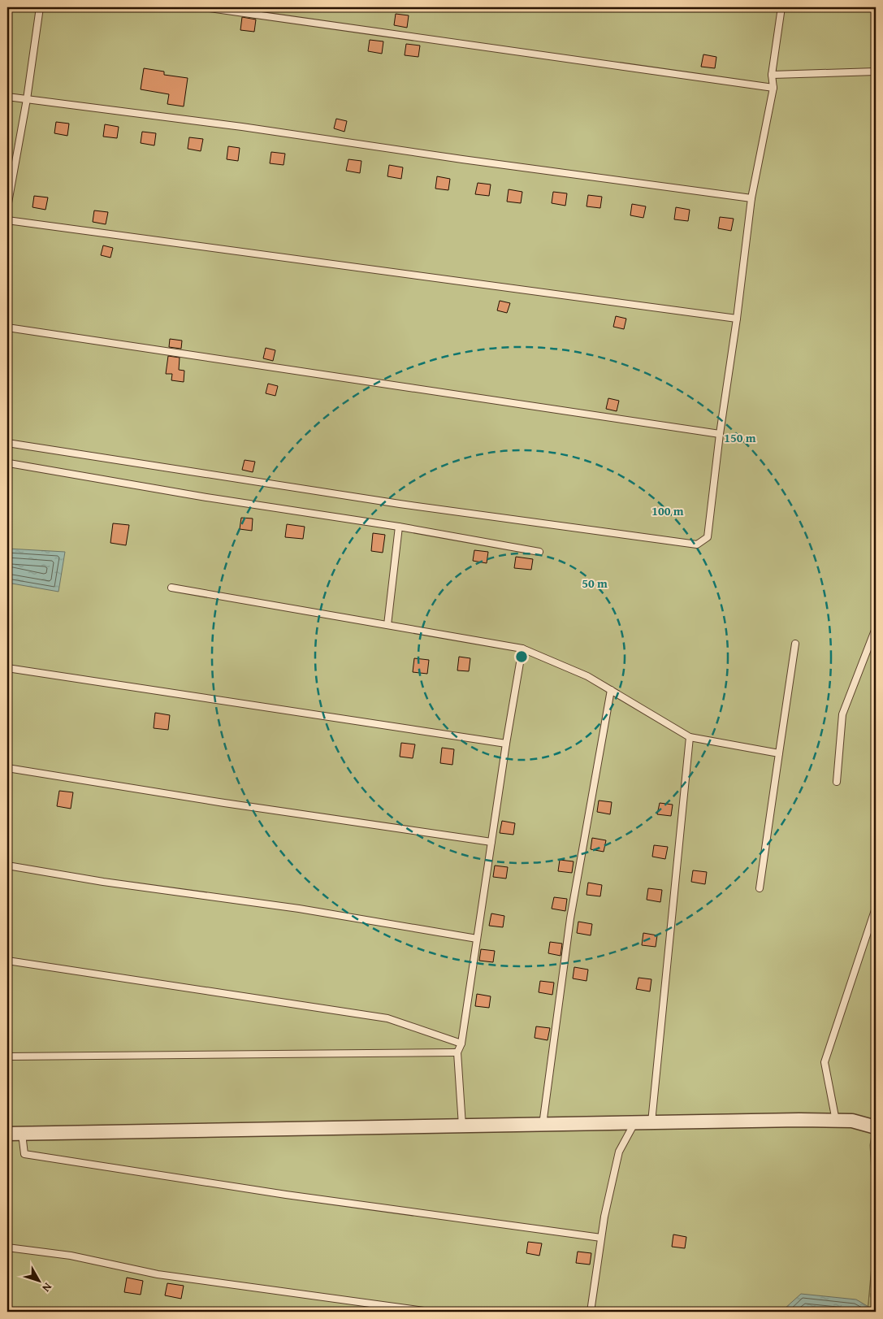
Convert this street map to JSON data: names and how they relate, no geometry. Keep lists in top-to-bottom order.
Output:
{
  "north": "bottom right",
  "rings": ["150 m", "100 m", "50 m"]
}
